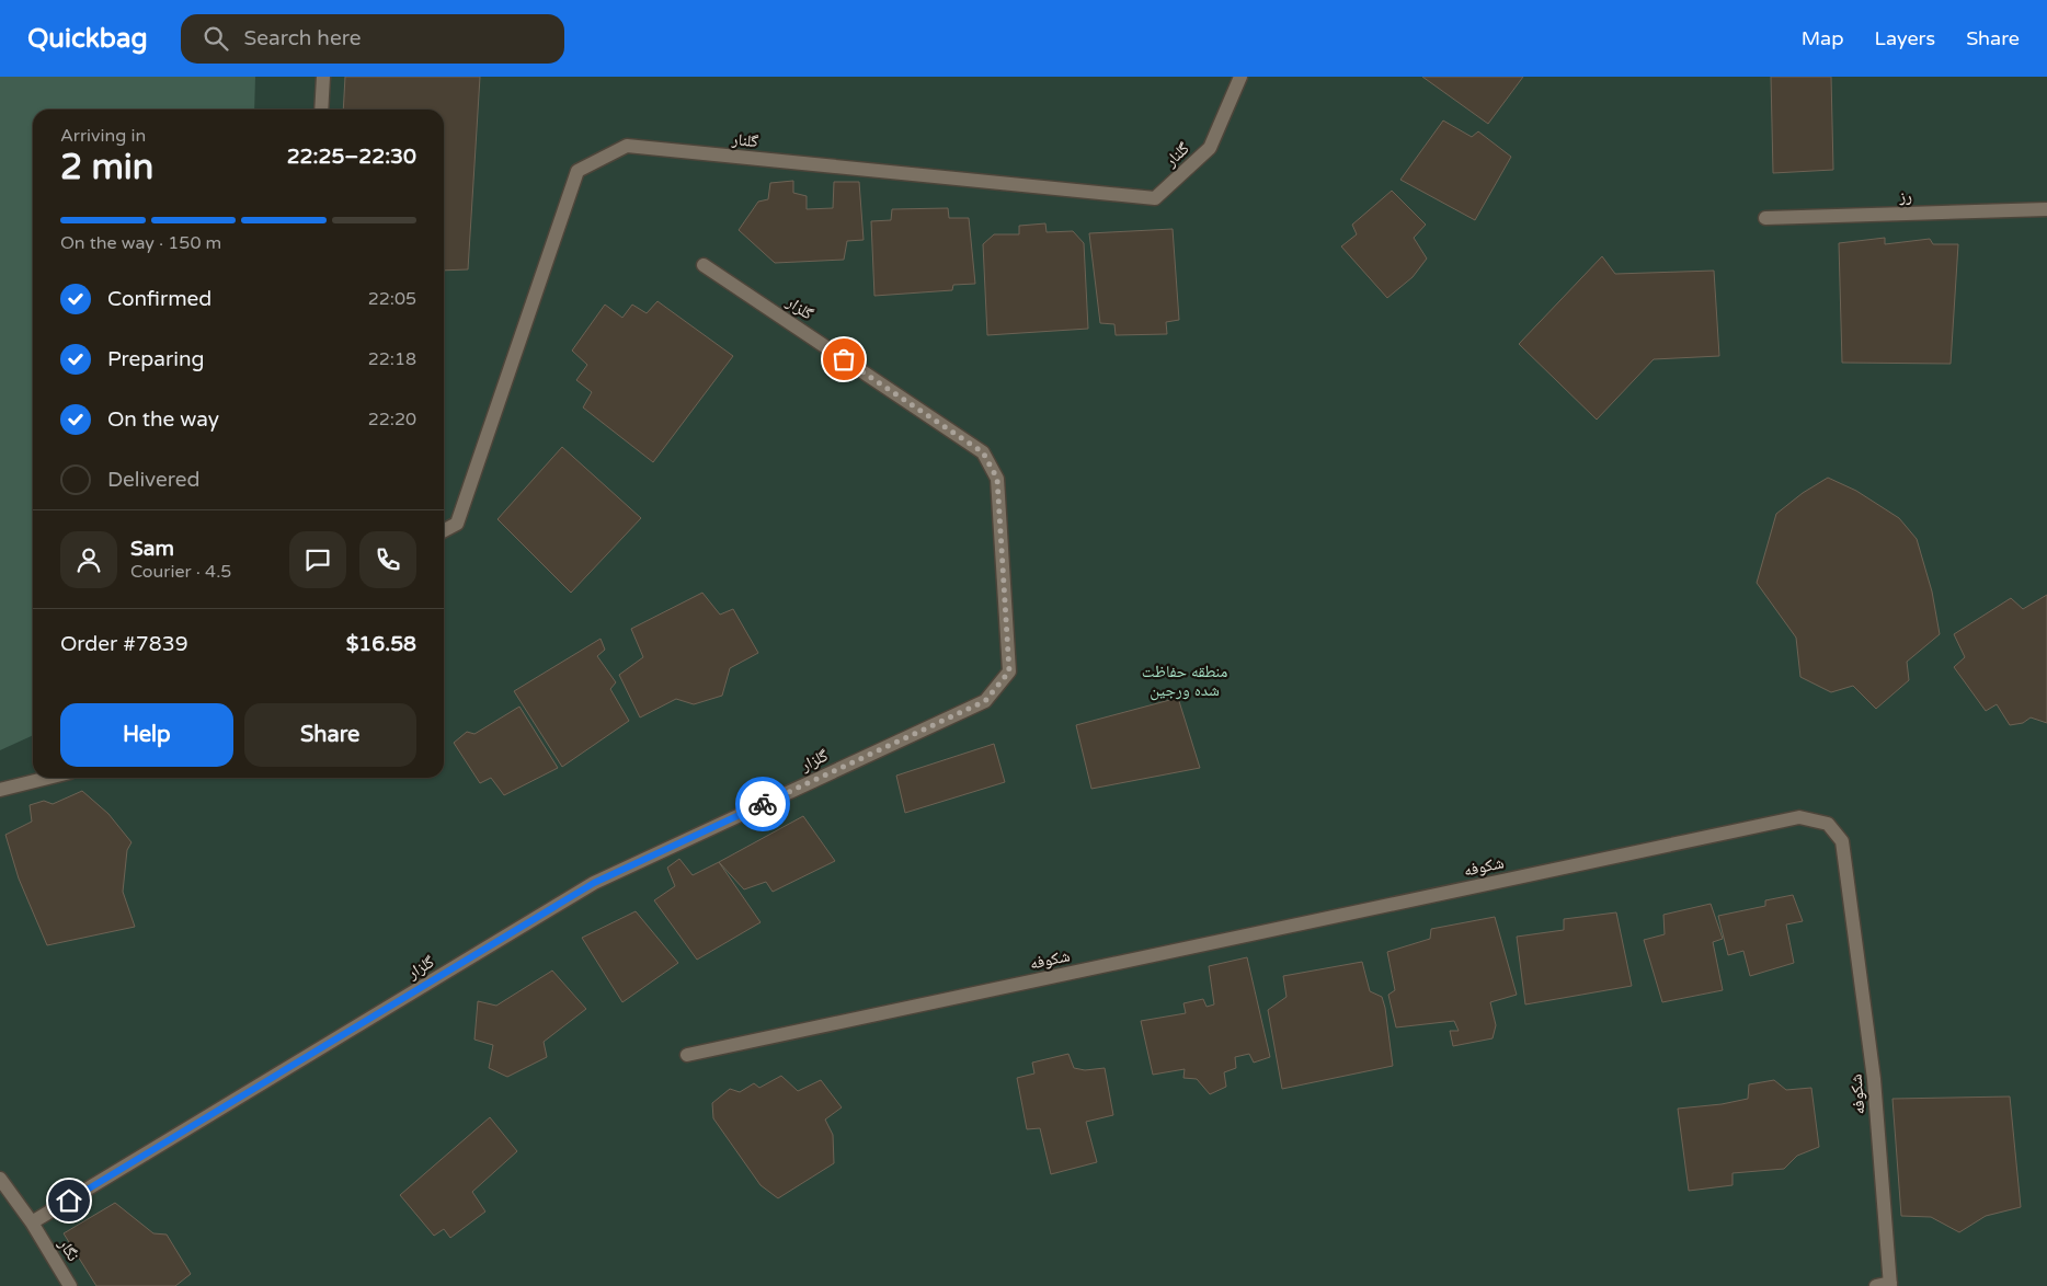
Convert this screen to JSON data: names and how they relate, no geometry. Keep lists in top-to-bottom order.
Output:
{
  "streets": {
    "street": [
      "گلنار",
      "رز",
      "گلزار",
      "شکوفه",
      "نگار"
    ]
  },
  "crossings": [
    ["گلزار", "نگار"]
  ],
  "parks": ["منطقه حفاظت شده ورجین"],
  "page": {
    "header": "Quickbag",
    "search": "Search here",
    "nav": ["Map", "Layers", "Share"],
    "heading": ["2 min", "Arriving in", "22:25–22:30"],
    "panel": [
      "Sam",
      "Courier · 4.5",
      "Order #7839",
      "$16.58"
    ],
    "bar": "On the way · 150 m",
    "list": [
      ["Confirmed", "22:05"],
      ["Preparing", "22:18"],
      ["On the way", "22:20"],
      "Delivered"
    ],
    "buttons": ["Help", "Share"]
  }
}
